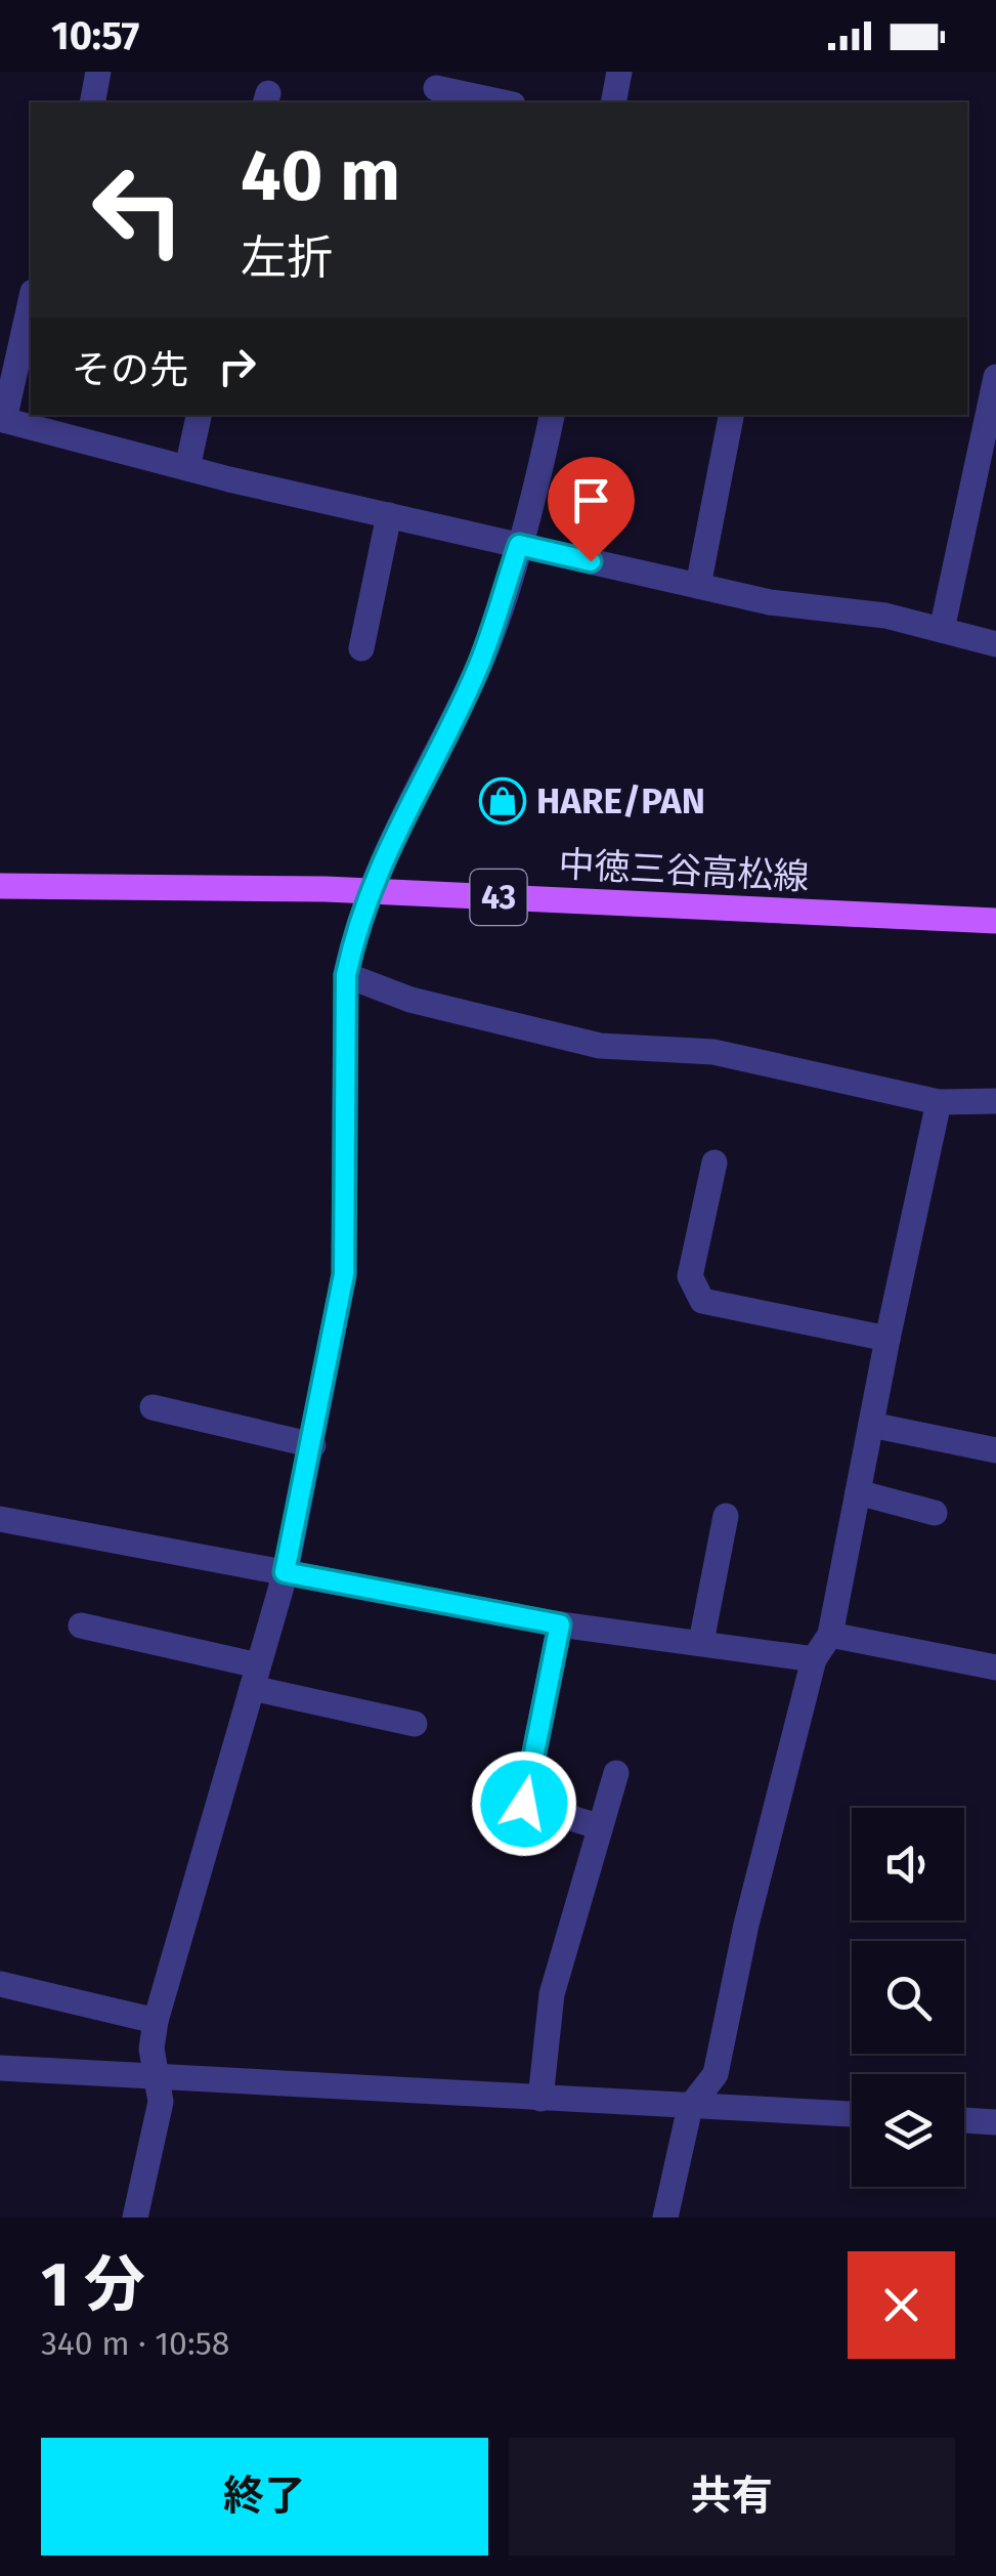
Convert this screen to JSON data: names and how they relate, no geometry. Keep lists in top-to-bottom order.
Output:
{
  "streets": {
    "main road": ["中徳三谷高松線", "43"]
  },
  "places": {
    "shop": ["HARE/PAN"]
  },
  "page": {
    "status": "10:57",
    "turn": ["40 m", "左折"],
    "then": "その先",
    "heading": ["1 分", "340 m · 10:58"],
    "buttons": ["終了", "共有"]
  }
}
